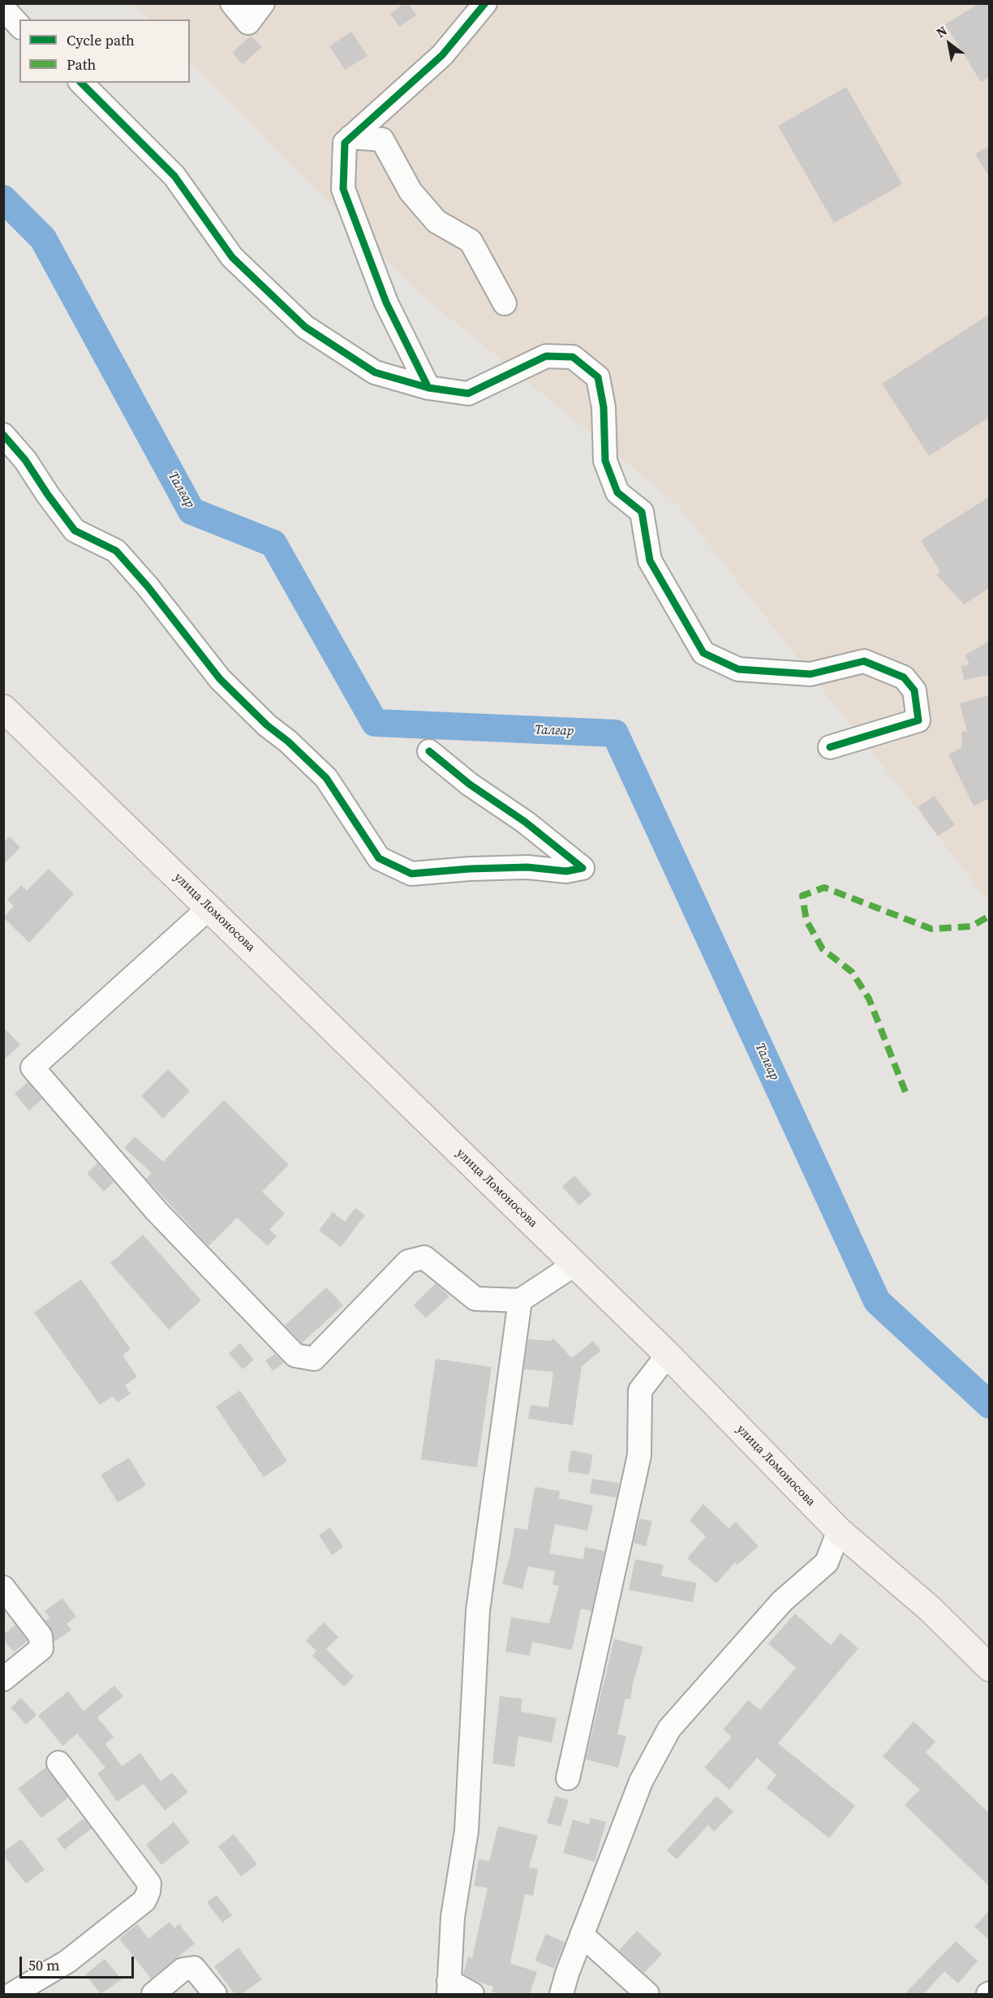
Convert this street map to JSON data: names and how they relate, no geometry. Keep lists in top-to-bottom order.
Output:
{
  "streets": {
    "main road": ["улица Ломоносова"]
  },
  "water": ["Талғар"],
  "legend": ["Cycle path", "Path"],
  "scale_bar": "50 m",
  "north": "top left"
}
